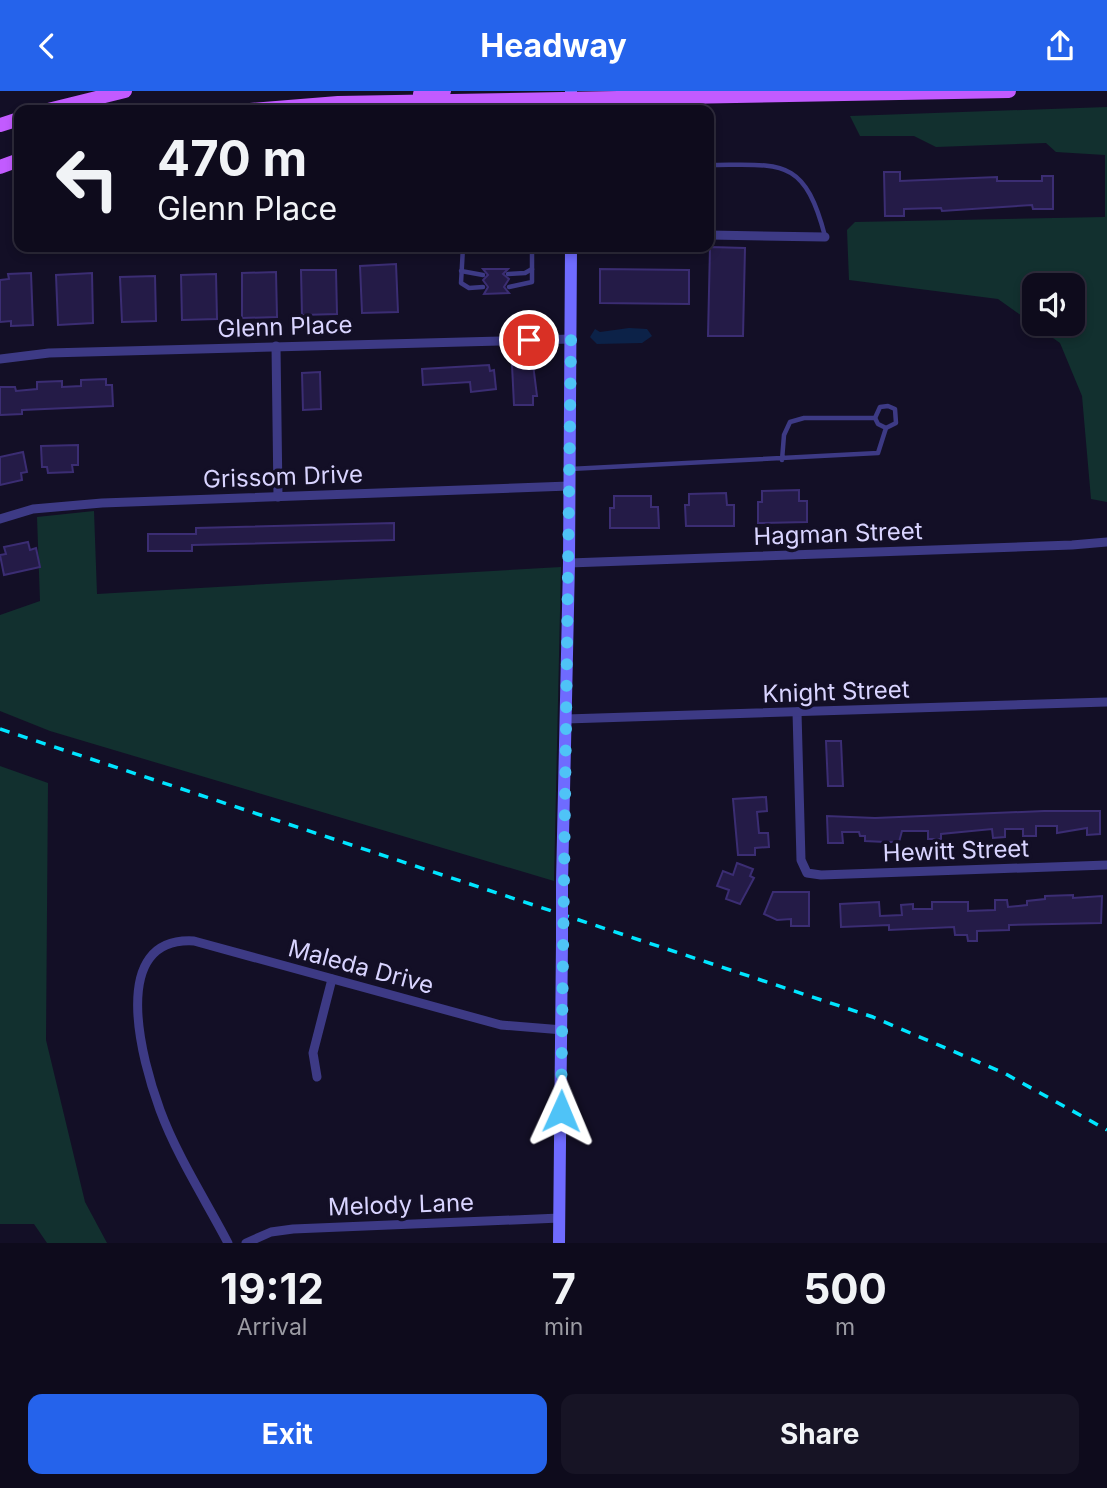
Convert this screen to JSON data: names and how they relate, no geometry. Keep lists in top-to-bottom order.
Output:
{
  "streets": {
    "street": [
      "Glenn Place",
      "Grissom Drive",
      "Hagman Street",
      "Knight Street",
      "Hewitt Street",
      "Maleda Drive",
      "Melody Lane"
    ]
  },
  "crossings": [
    ["Knight Street", "Hewitt Street"]
  ],
  "page": {
    "header": "Headway",
    "turn": ["470 m", "Glenn Place"],
    "eta": [
      "19:12",
      "Arrival",
      "7",
      "min",
      "500",
      "m"
    ],
    "buttons": ["Exit", "Share"]
  }
}
